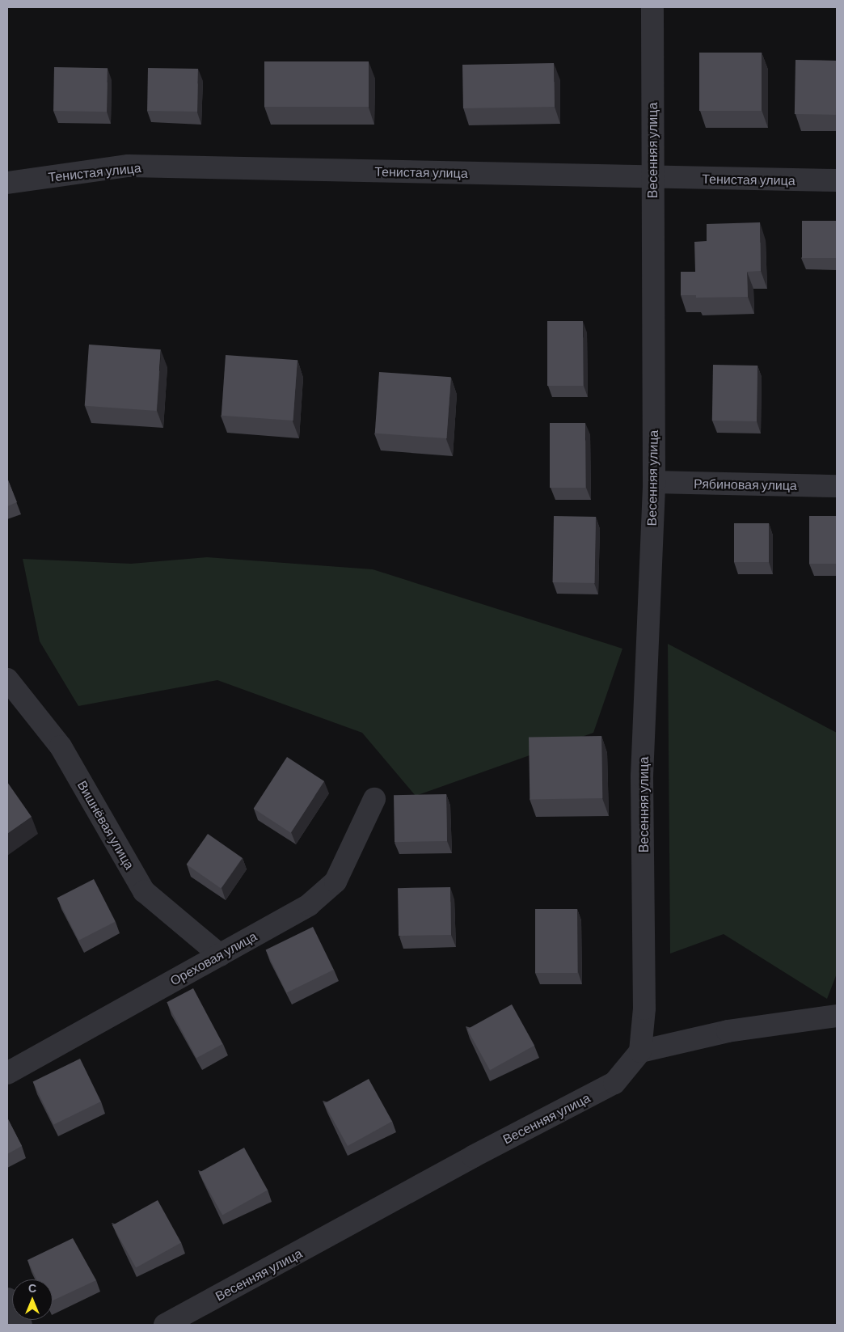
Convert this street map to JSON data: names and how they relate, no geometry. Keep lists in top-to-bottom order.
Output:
{
  "streets": {
    "street": [
      "Весенняя улица",
      "Тенистая улица",
      "Рябиновая улица",
      "Вишнёвая улица",
      "Ореховая улица"
    ]
  },
  "crossings": [
    ["Весенняя улица", "Тенистая улица"],
    ["Весенняя улица", "Рябиновая улица"],
    ["Вишнёвая улица", "Ореховая улица"]
  ],
  "north": "top"
}
